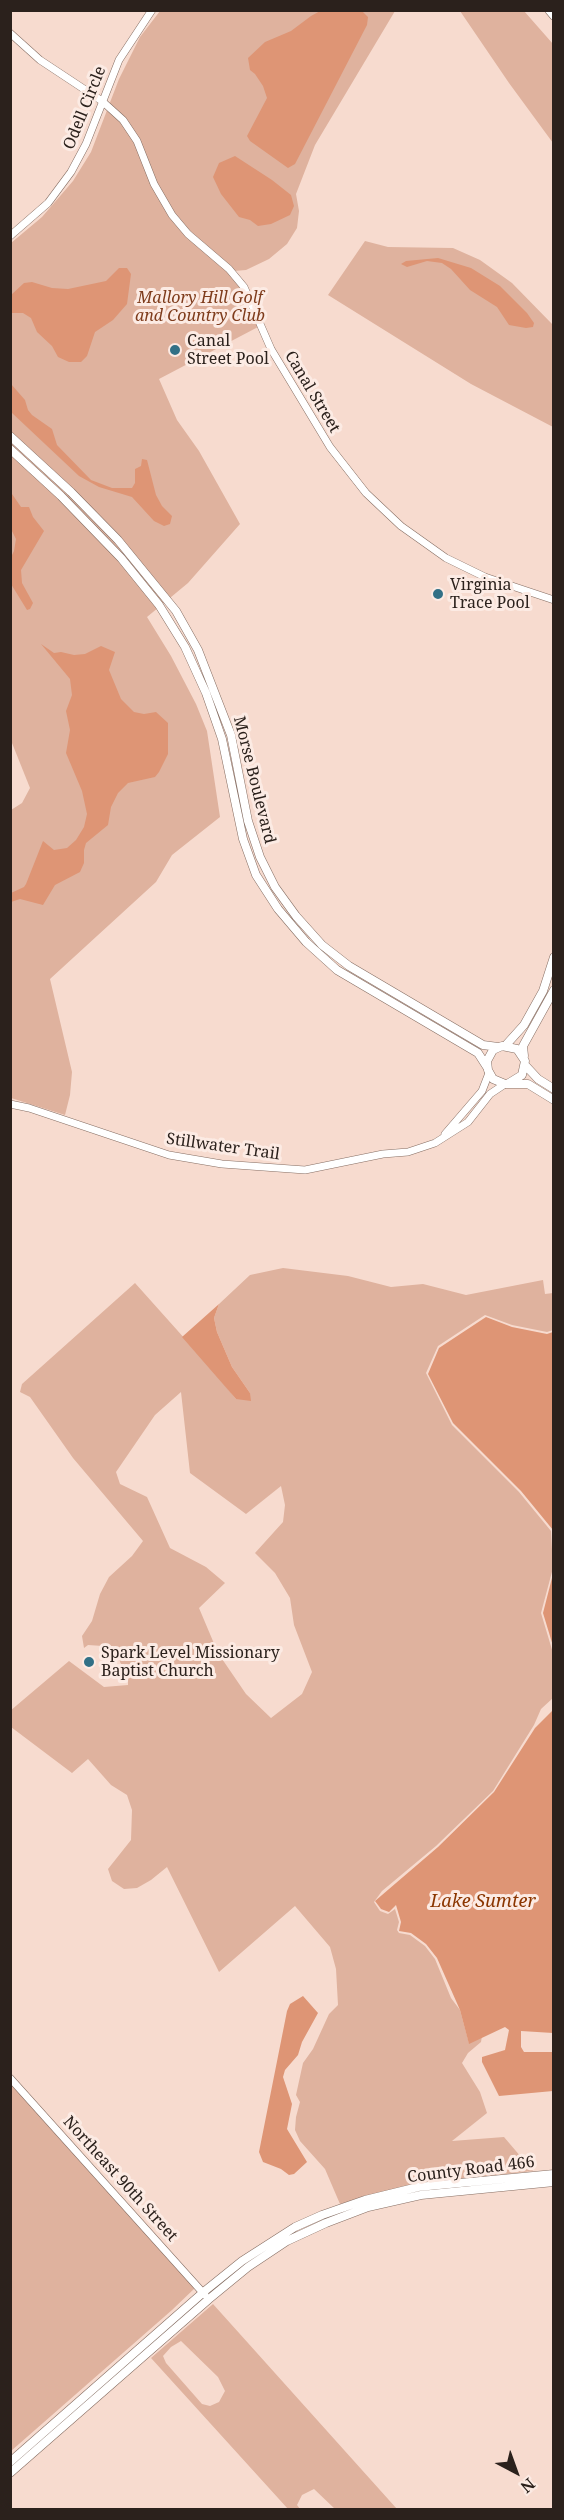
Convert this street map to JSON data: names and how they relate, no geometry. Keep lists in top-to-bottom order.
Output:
{
  "streets": {
    "main road": ["Morse Boulevard", "County Road 466"],
    "street": [
      "Odell Circle",
      "Canal Street",
      "Stillwater Trail",
      "Northeast 90th Street"
    ]
  },
  "crossings": [
    ["Odell Circle", "Canal Street"],
    ["Morse Boulevard", "Stillwater Trail"],
    ["County Road 466", "Northeast 90th Street"]
  ],
  "water": ["Lake Sumter"],
  "parks": ["Mallory Hill Golf and Country Club"],
  "places": ["Canal Street Pool", "Virginia Trace Pool", "Spark Level Missionary Baptist Church"],
  "north": "bottom right"
}
